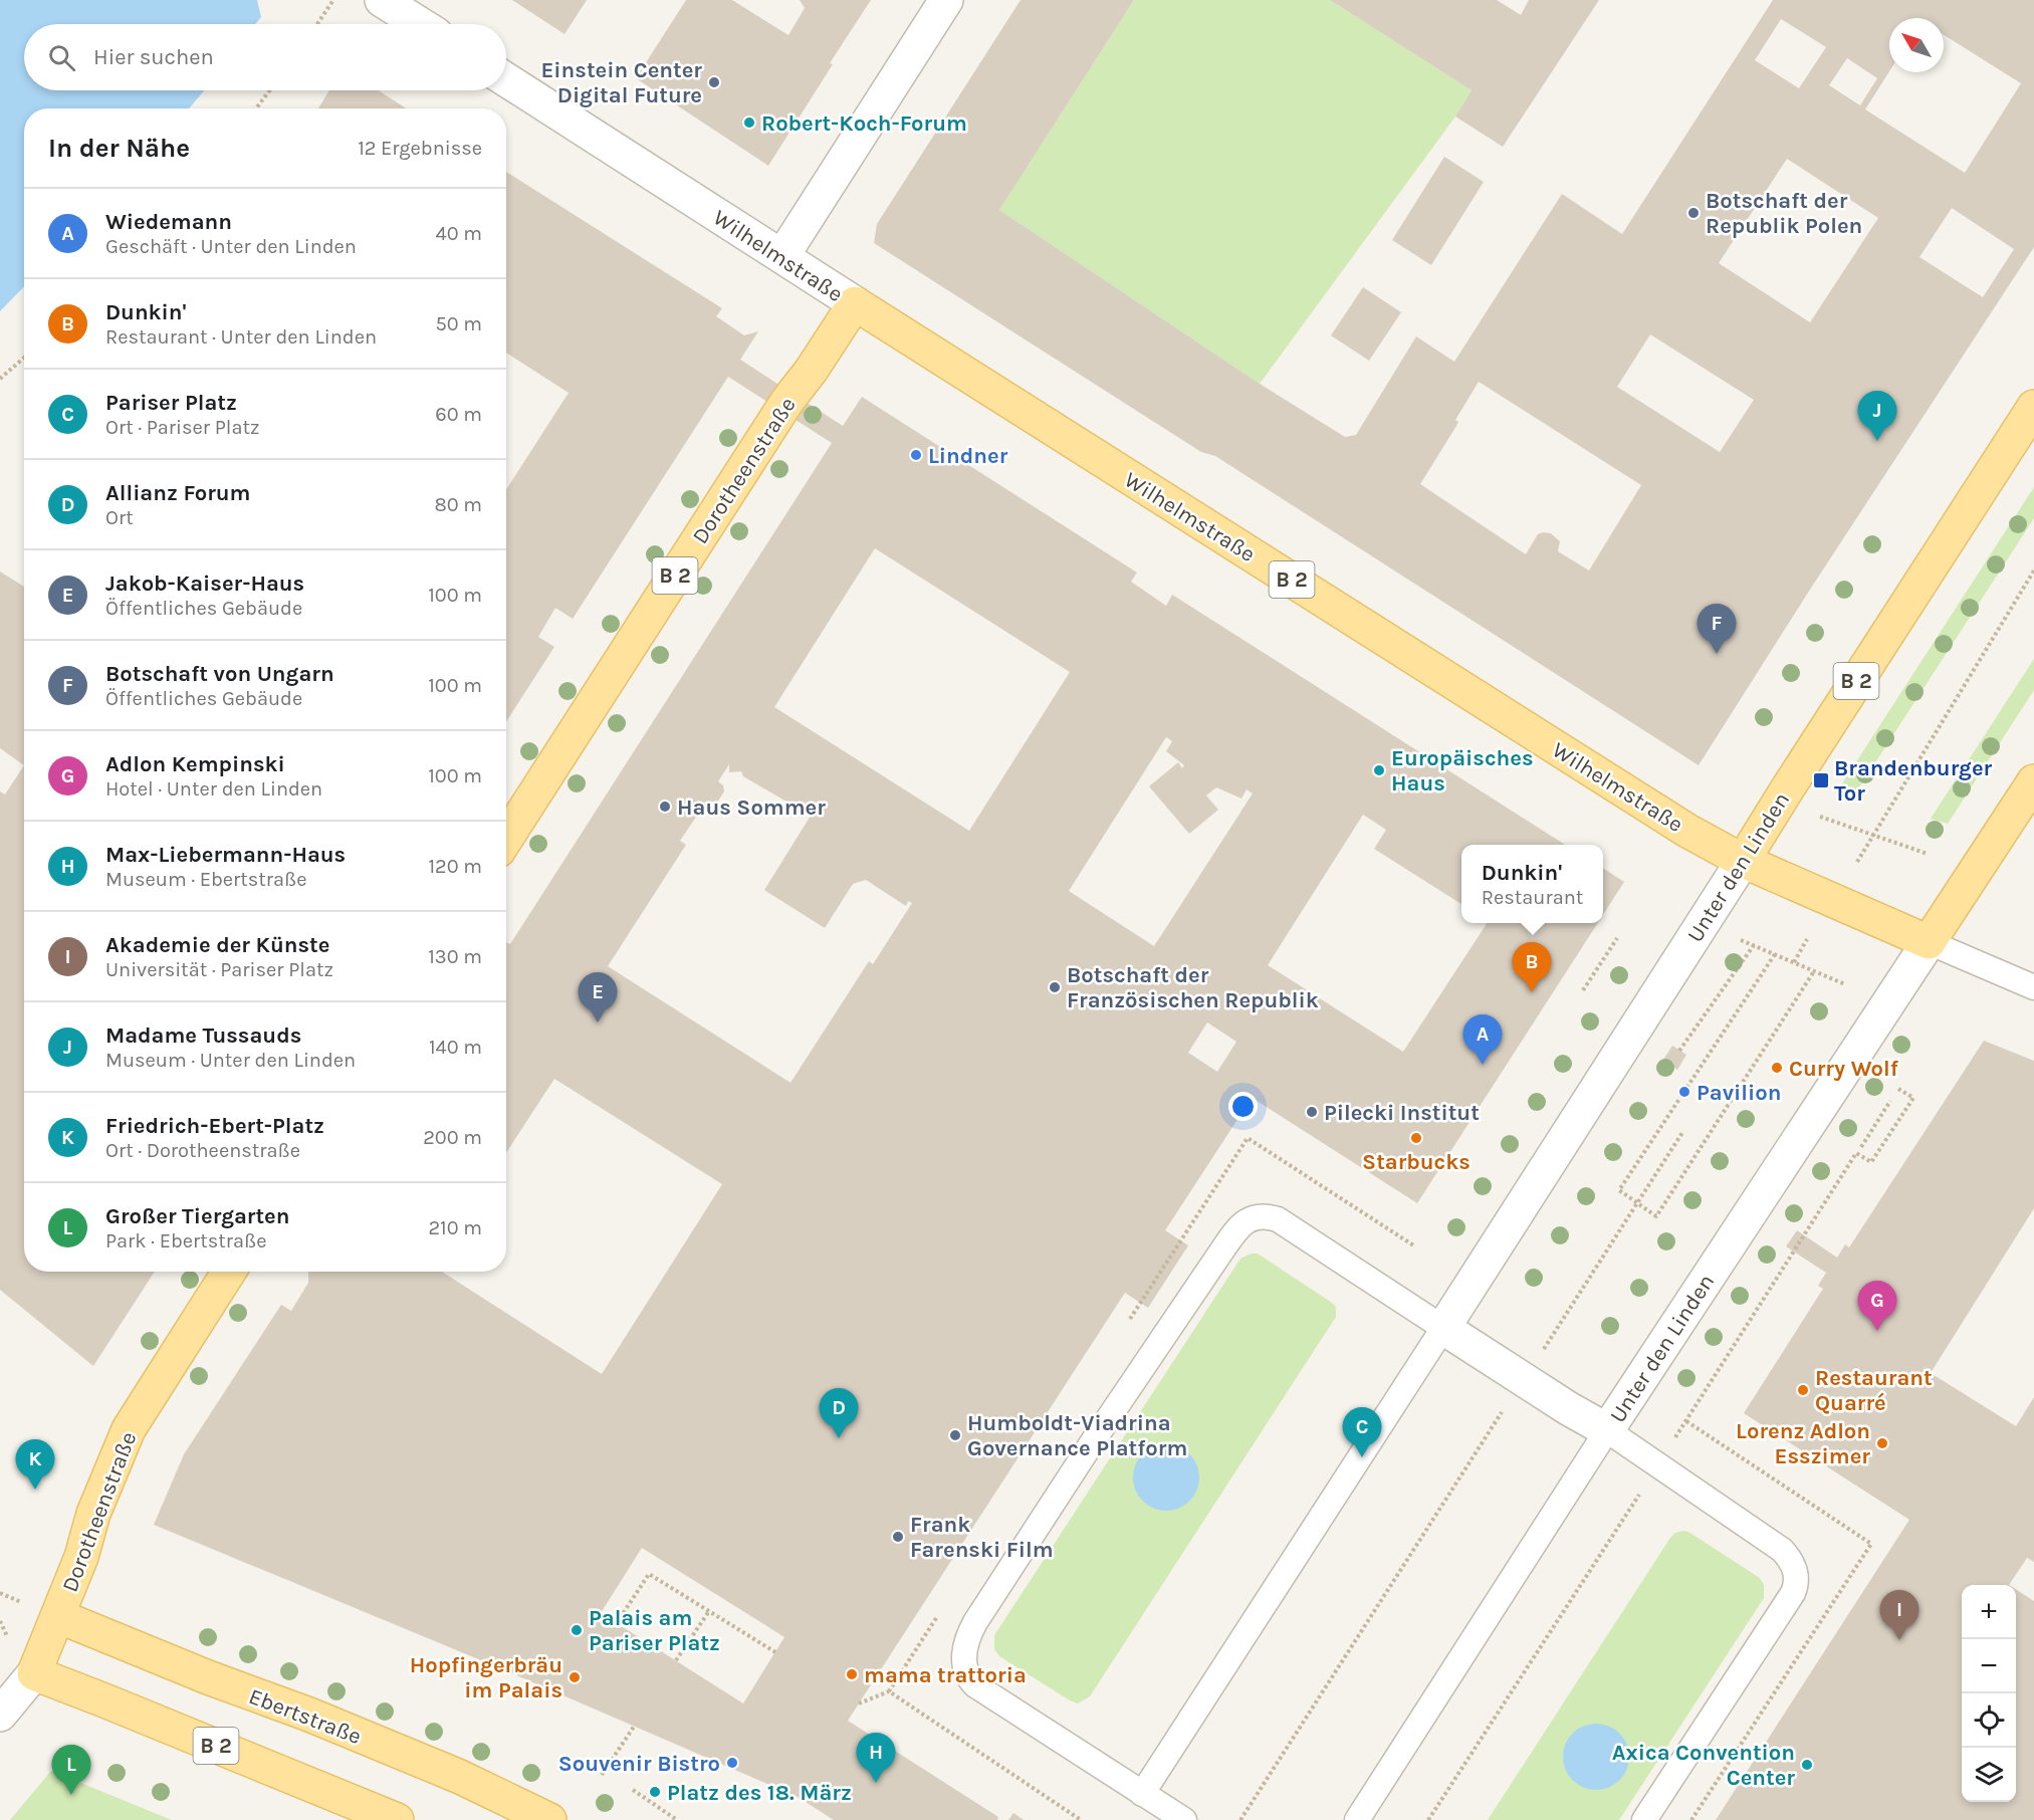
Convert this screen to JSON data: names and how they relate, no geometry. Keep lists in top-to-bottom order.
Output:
{
  "streets": {
    "main road": [
      "Wilhelmstraße",
      "Dorotheenstraße",
      "B 2",
      "Unter den Linden",
      "Ebertstraße"
    ]
  },
  "crossings": [
    ["Wilhelmstraße", "Dorotheenstraße"],
    ["Wilhelmstraße", "Unter den Linden"],
    ["Dorotheenstraße", "B 2"],
    ["Dorotheenstraße", "Ebertstraße"]
  ],
  "places": {
    "other": [
      "Einstein Center Digital Future",
      "Robert-Koch-Forum",
      "Botschaft der Republik Polen",
      "Lindner",
      "Europäisches Haus",
      "Haus Sommer",
      "Botschaft der Französischen Republik",
      "Curry Wolf",
      "Pavilion",
      "Pilecki Institut",
      "Starbucks",
      "Restaurant Quarré",
      "Humboldt-Viadrina Governance Platform",
      "Lorenz Adlon Esszimer",
      "Frank Farenski Film",
      "Palais am Pariser Platz",
      "mama trattoria",
      "Hopfingerbräu im Palais",
      "Souvenir Bistro",
      "Axica Convention Center",
      "Platz des 18. März"
    ],
    "transit": ["Brandenburger Tor"]
  },
  "north": "top left",
  "page": {
    "search": "Hier suchen",
    "heading": ["In der Nähe", "12 Ergebnisse"],
    "list": [
      {
        "mark": "A",
        "name": "Wiedemann",
        "note": "Geschäft · Unter den Linden",
        "value": "40 m"
      },
      {
        "mark": "B",
        "name": "Dunkin'",
        "note": "Restaurant · Unter den Linden",
        "value": "50 m"
      },
      {
        "mark": "C",
        "name": "Pariser Platz",
        "note": "Ort · Pariser Platz",
        "value": "60 m"
      },
      {
        "mark": "D",
        "name": "Allianz Forum",
        "note": "Ort",
        "value": "80 m"
      },
      {
        "mark": "E",
        "name": "Jakob-Kaiser-Haus",
        "note": "Öffentliches Gebäude",
        "value": "100 m"
      },
      {
        "mark": "F",
        "name": "Botschaft von Ungarn",
        "note": "Öffentliches Gebäude",
        "value": "100 m"
      },
      {
        "mark": "G",
        "name": "Adlon Kempinski",
        "note": "Hotel · Unter den Linden",
        "value": "100 m"
      },
      {
        "mark": "H",
        "name": "Max-Liebermann-Haus",
        "note": "Museum · Ebertstraße",
        "value": "120 m"
      },
      {
        "mark": "I",
        "name": "Akademie der Künste",
        "note": "Universität · Pariser Platz",
        "value": "130 m"
      },
      {
        "mark": "J",
        "name": "Madame Tussauds",
        "note": "Museum · Unter den Linden",
        "value": "140 m"
      },
      {
        "mark": "K",
        "name": "Friedrich-Ebert-Platz",
        "note": "Ort · Dorotheenstraße",
        "value": "200 m"
      },
      {
        "mark": "L",
        "name": "Großer Tiergarten",
        "note": "Park · Ebertstraße",
        "value": "210 m"
      }
    ],
    "pins": [
      "J",
      "F",
      "B",
      "E",
      "A",
      "G",
      "D",
      "C",
      "K",
      "I",
      "H",
      "L"
    ],
    "popup": ["Dunkin'", "Restaurant"],
    "map_buttons": ["+", "−"]
  }
}
